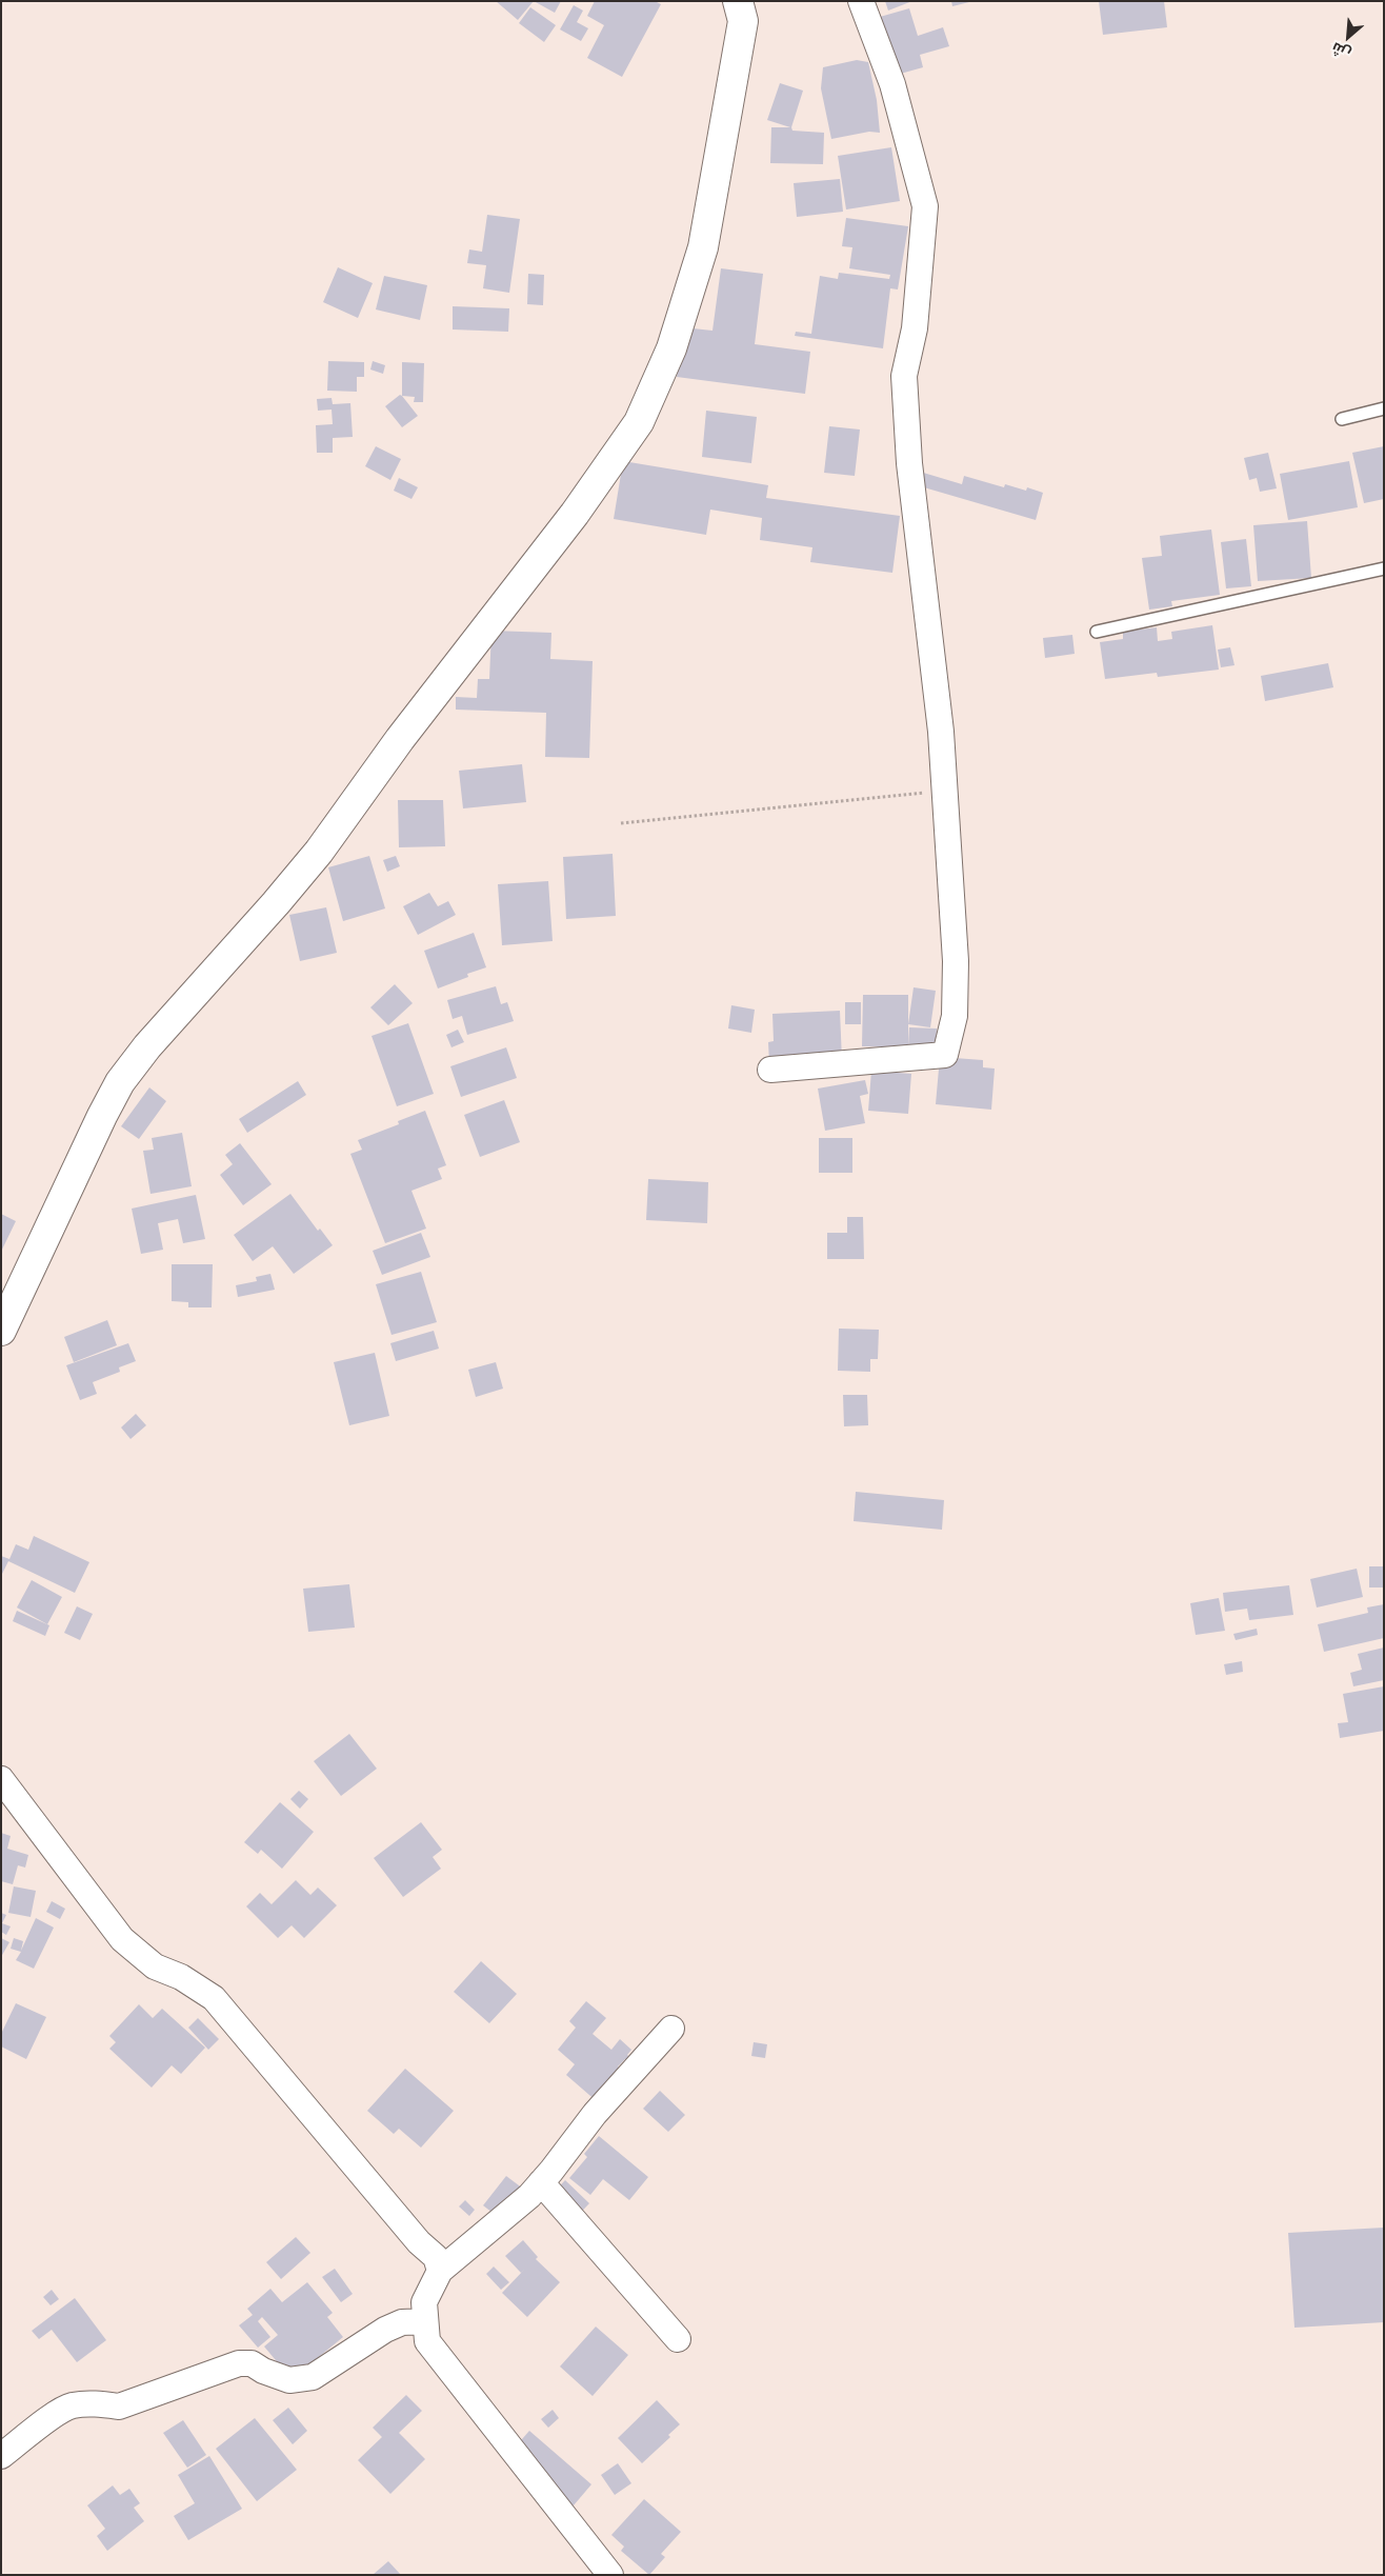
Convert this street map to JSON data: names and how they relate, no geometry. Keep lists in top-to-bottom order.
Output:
{
  "north": "bottom left"
}
